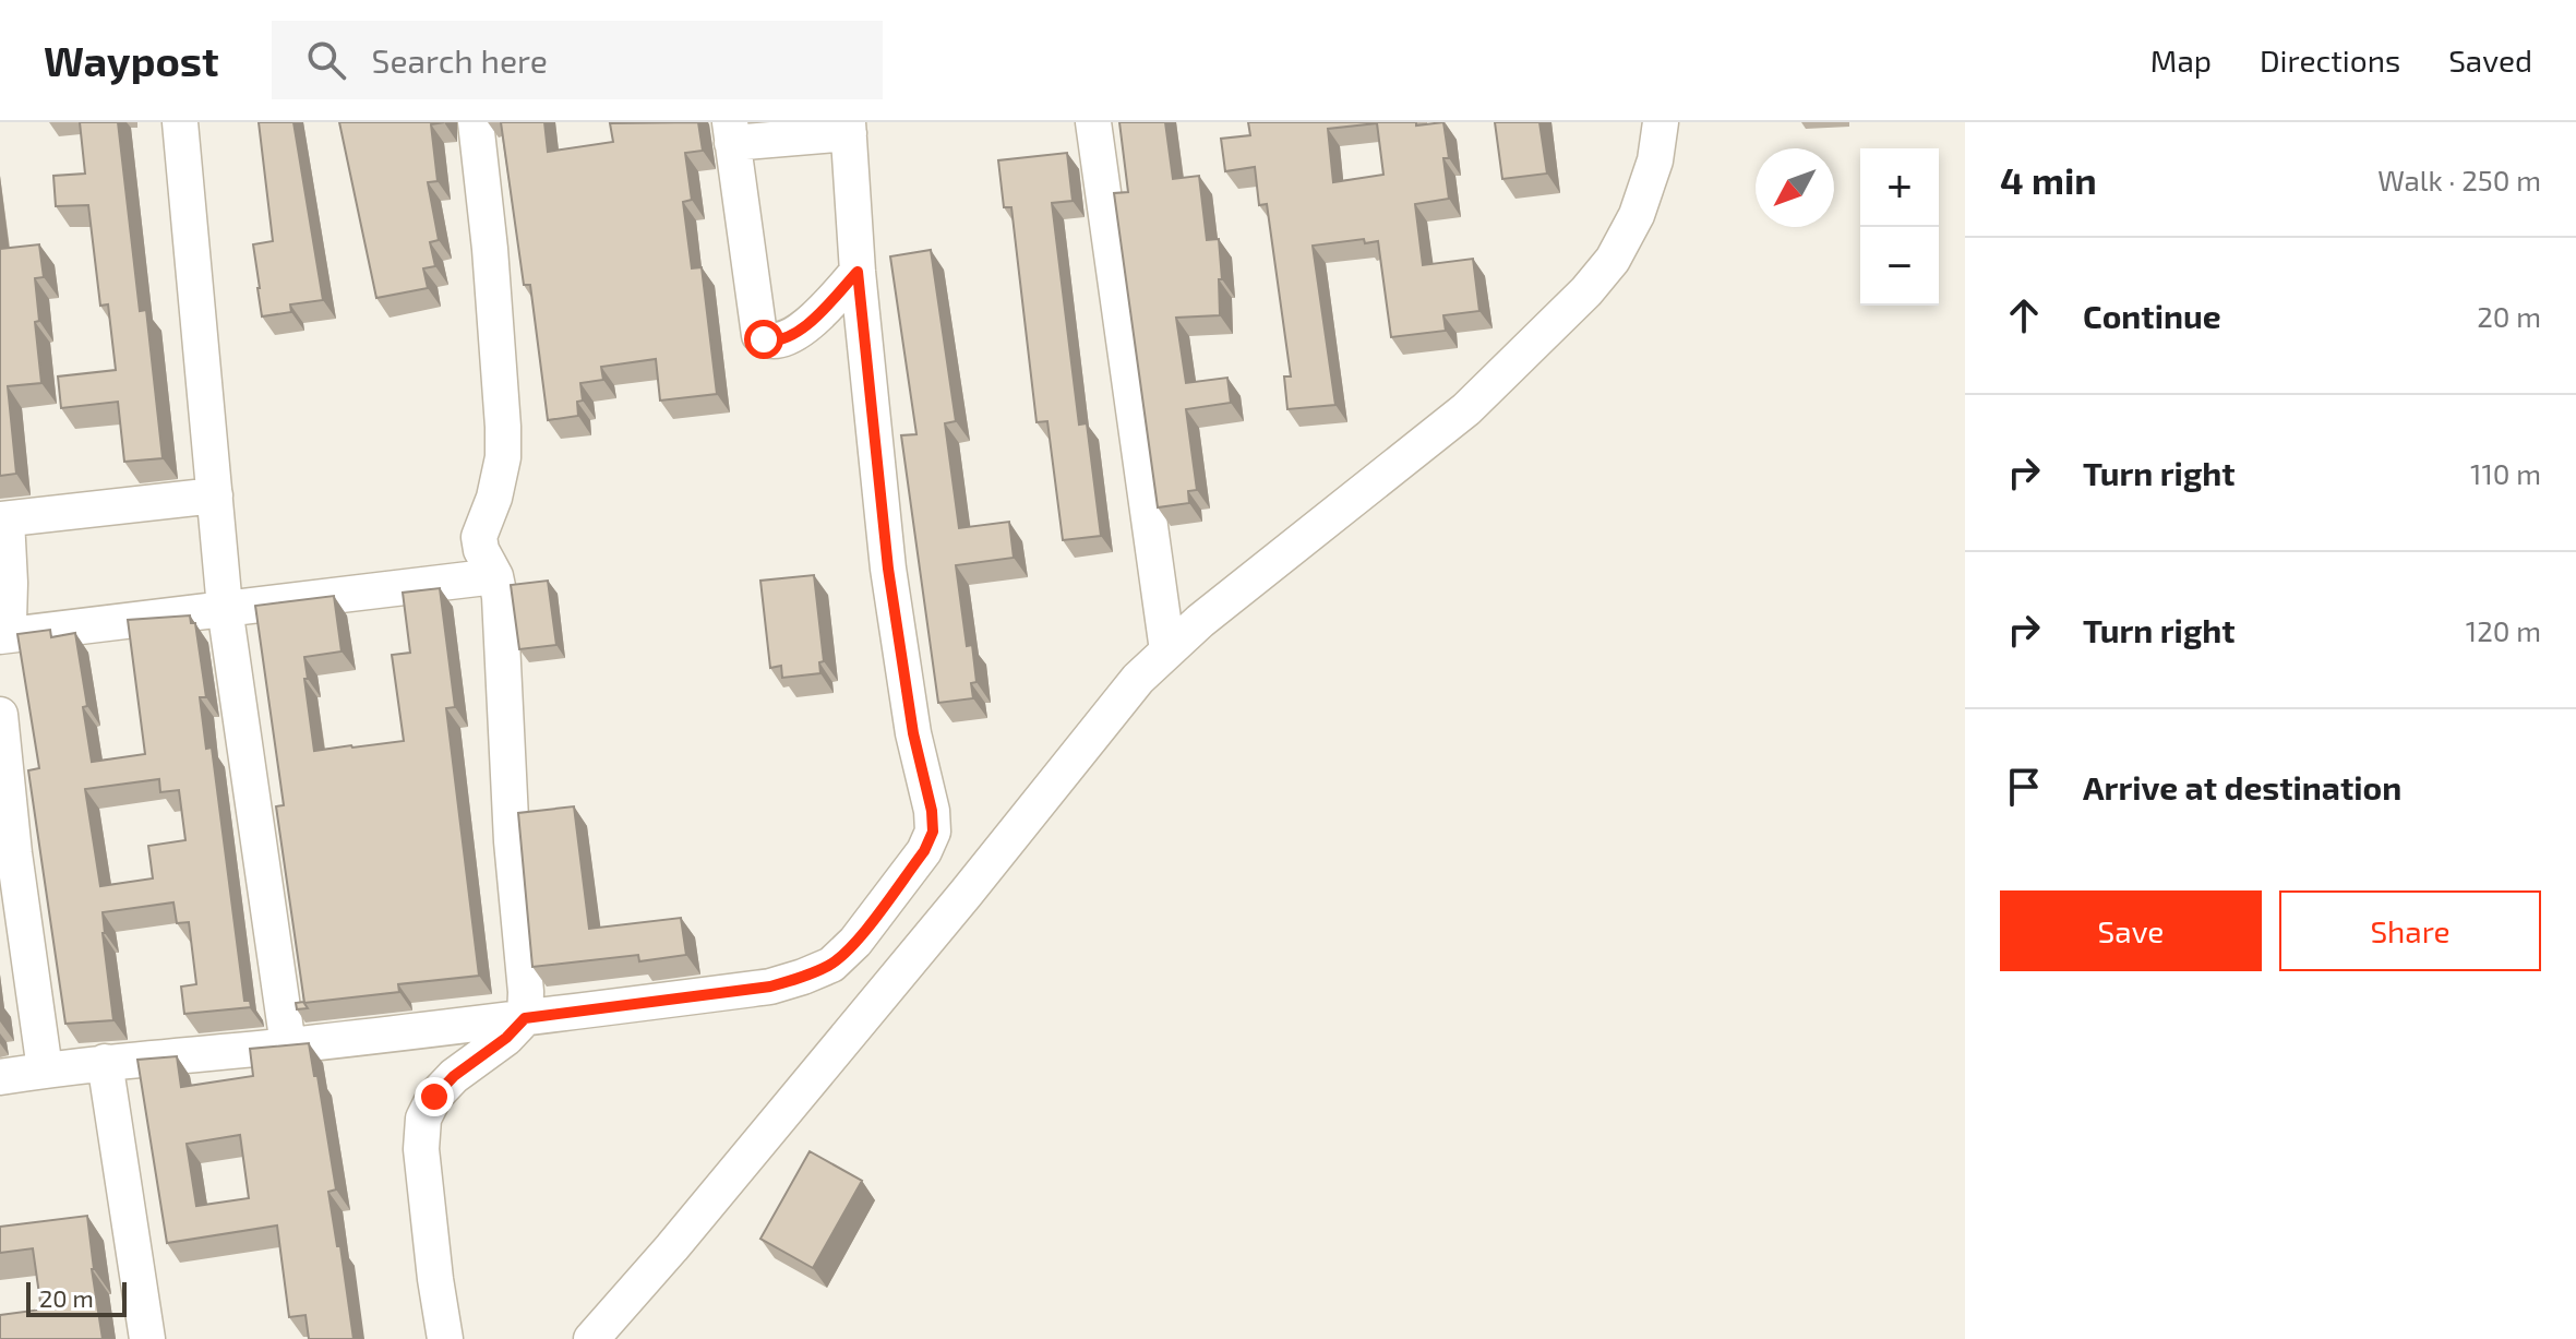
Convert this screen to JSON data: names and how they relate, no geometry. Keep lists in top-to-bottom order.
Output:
{
  "scale_bar": "20 m",
  "north": "bottom left",
  "page": {
    "header": "Waypost",
    "search": "Search here",
    "nav": ["Map", "Directions", "Saved"],
    "heading": ["4 min", "Walk · 250 m"],
    "map_buttons": ["+", "−"],
    "list": [
      ["Continue", "20 m"],
      ["Turn right", "110 m"],
      ["Turn right", "120 m"],
      "Arrive at destination"
    ],
    "buttons": ["Save", "Share"],
    "scale": "20 m"
  }
}
